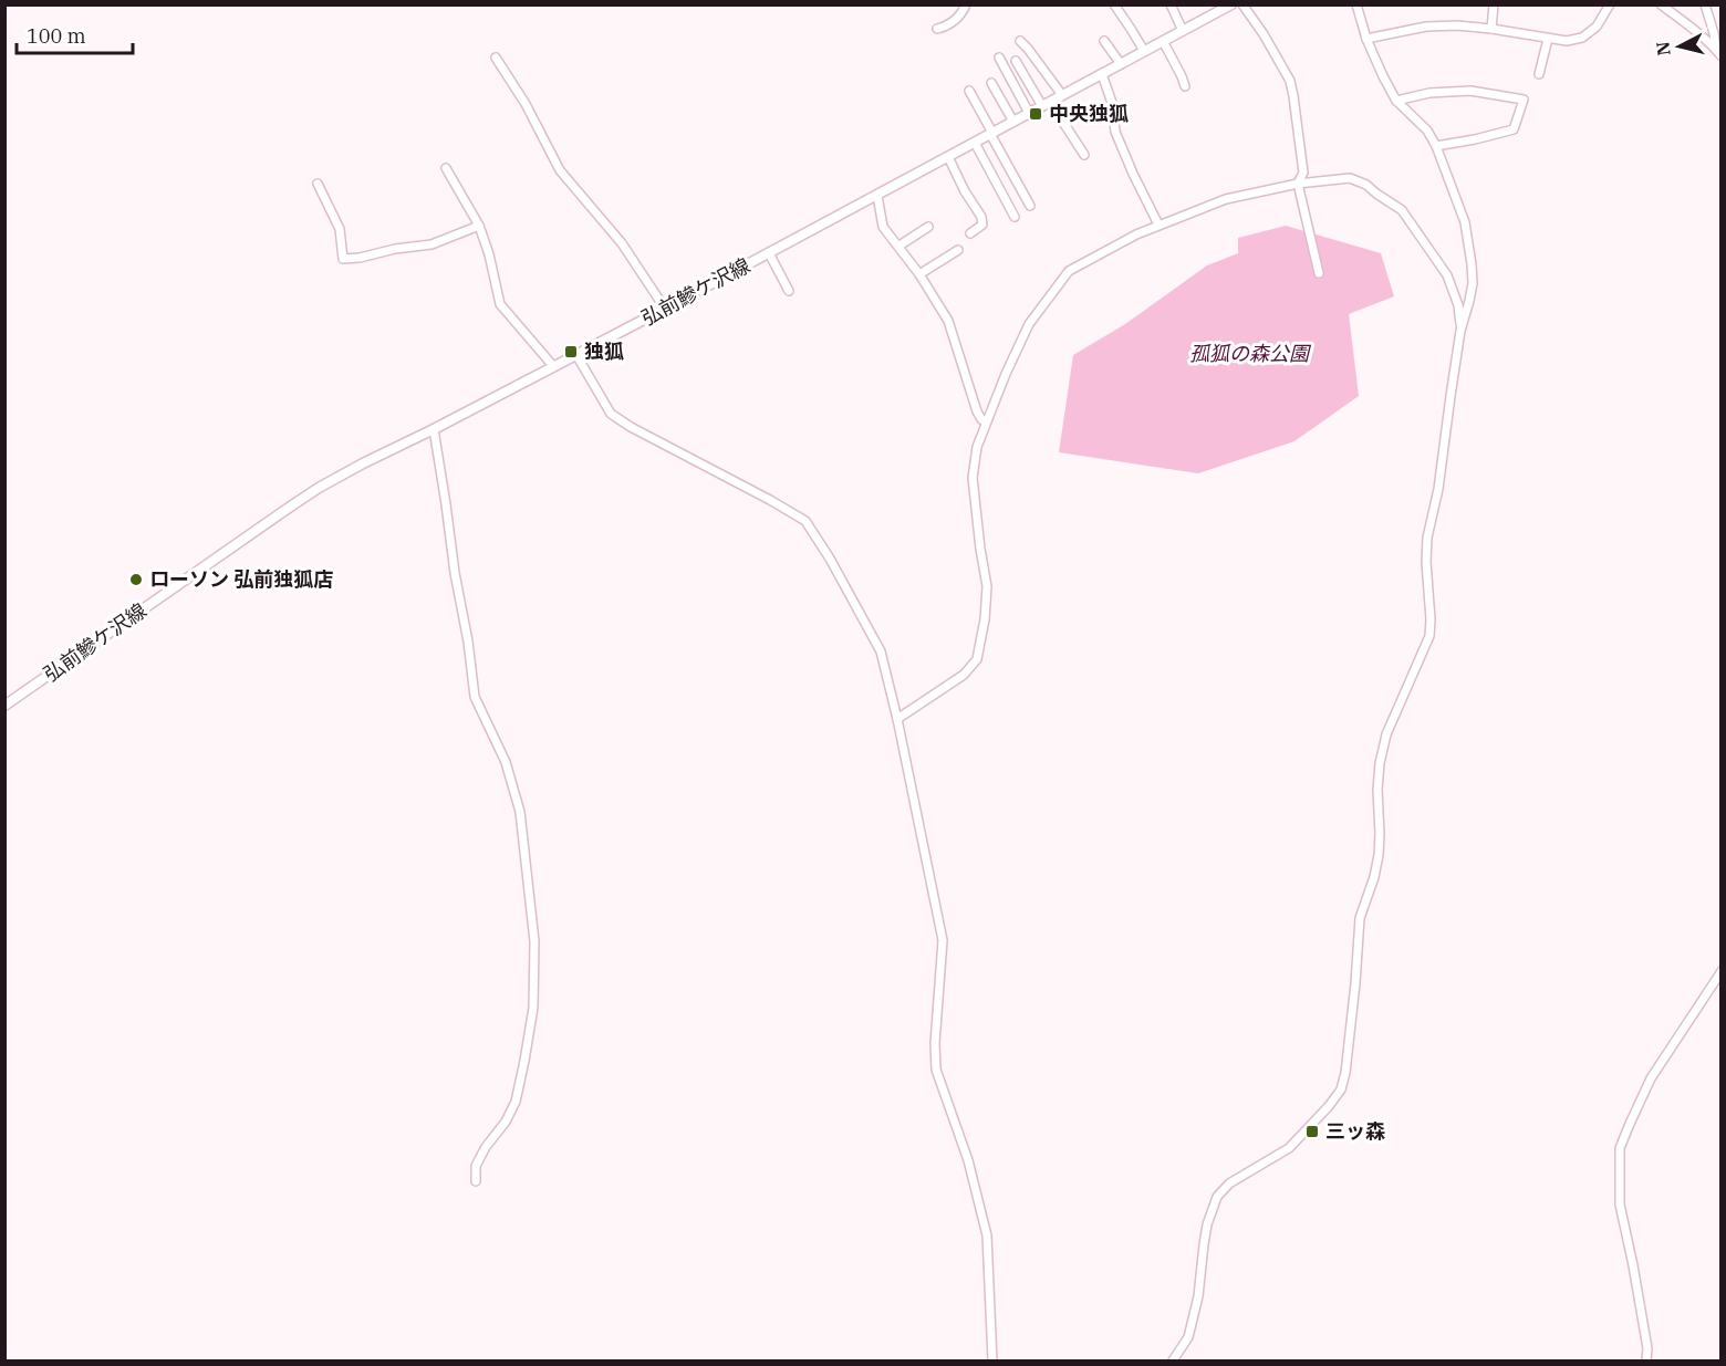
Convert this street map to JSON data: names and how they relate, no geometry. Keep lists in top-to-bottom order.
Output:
{
  "streets": {
    "main road": ["弘前鰺ケ沢線"]
  },
  "parks": ["孤狐の森公園"],
  "places": {
    "transit": ["中央独狐", "独狐", "三ッ森"],
    "other": ["ローソン 弘前独狐店"]
  },
  "scale_bar": "100 m",
  "north": "left"
}
